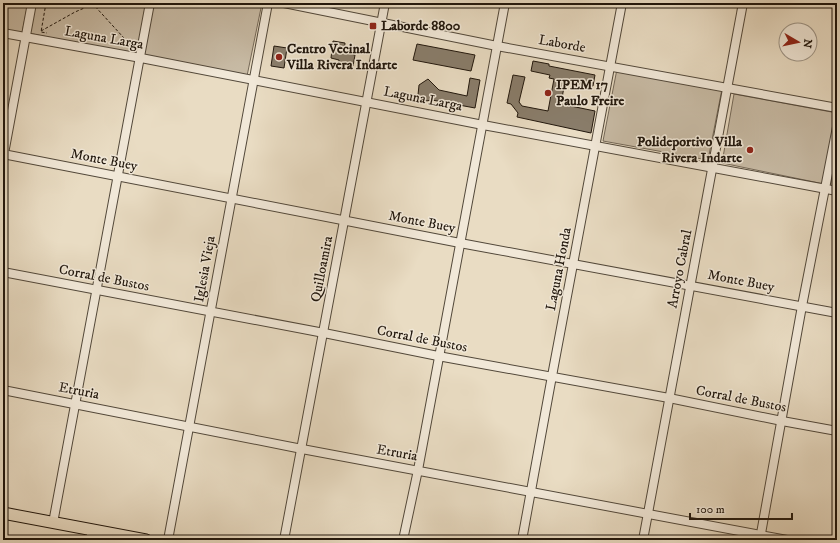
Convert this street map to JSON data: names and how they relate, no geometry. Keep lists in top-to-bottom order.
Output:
{
  "streets": {
    "street": [
      "Laguna Larga",
      "Laborde",
      "Monte Buey",
      "Iglesia Vieja",
      "Quilloamira",
      "Laguna Honda",
      "Arroyo Cabral",
      "Corral de Bustos",
      "Etruria"
    ]
  },
  "crossings": [
    ["Laguna Larga", "Iglesia Vieja"],
    ["Laguna Larga", "Quilloamira"],
    ["Laguna Larga", "Laguna Honda"],
    ["Laguna Larga", "Arroyo Cabral"],
    ["Laborde", "Quilloamira"],
    ["Laborde", "Laguna Honda"],
    ["Laborde", "Arroyo Cabral"],
    ["Monte Buey", "Iglesia Vieja"],
    ["Monte Buey", "Quilloamira"],
    ["Monte Buey", "Laguna Honda"],
    ["Monte Buey", "Arroyo Cabral"],
    ["Iglesia Vieja", "Corral de Bustos"],
    ["Iglesia Vieja", "Etruria"],
    ["Quilloamira", "Corral de Bustos"],
    ["Quilloamira", "Etruria"],
    ["Laguna Honda", "Corral de Bustos"],
    ["Laguna Honda", "Etruria"],
    ["Arroyo Cabral", "Corral de Bustos"],
    ["Arroyo Cabral", "Etruria"]
  ],
  "places": {
    "transit": ["Laborde 8800"],
    "other": ["Centro Vecinal Villa Rivera Indarte", "IPEM 17 Paulo Freire", "Polideportivo Villa Rivera Indarte"]
  },
  "scale_bar": "100 m",
  "north": "right"
}
